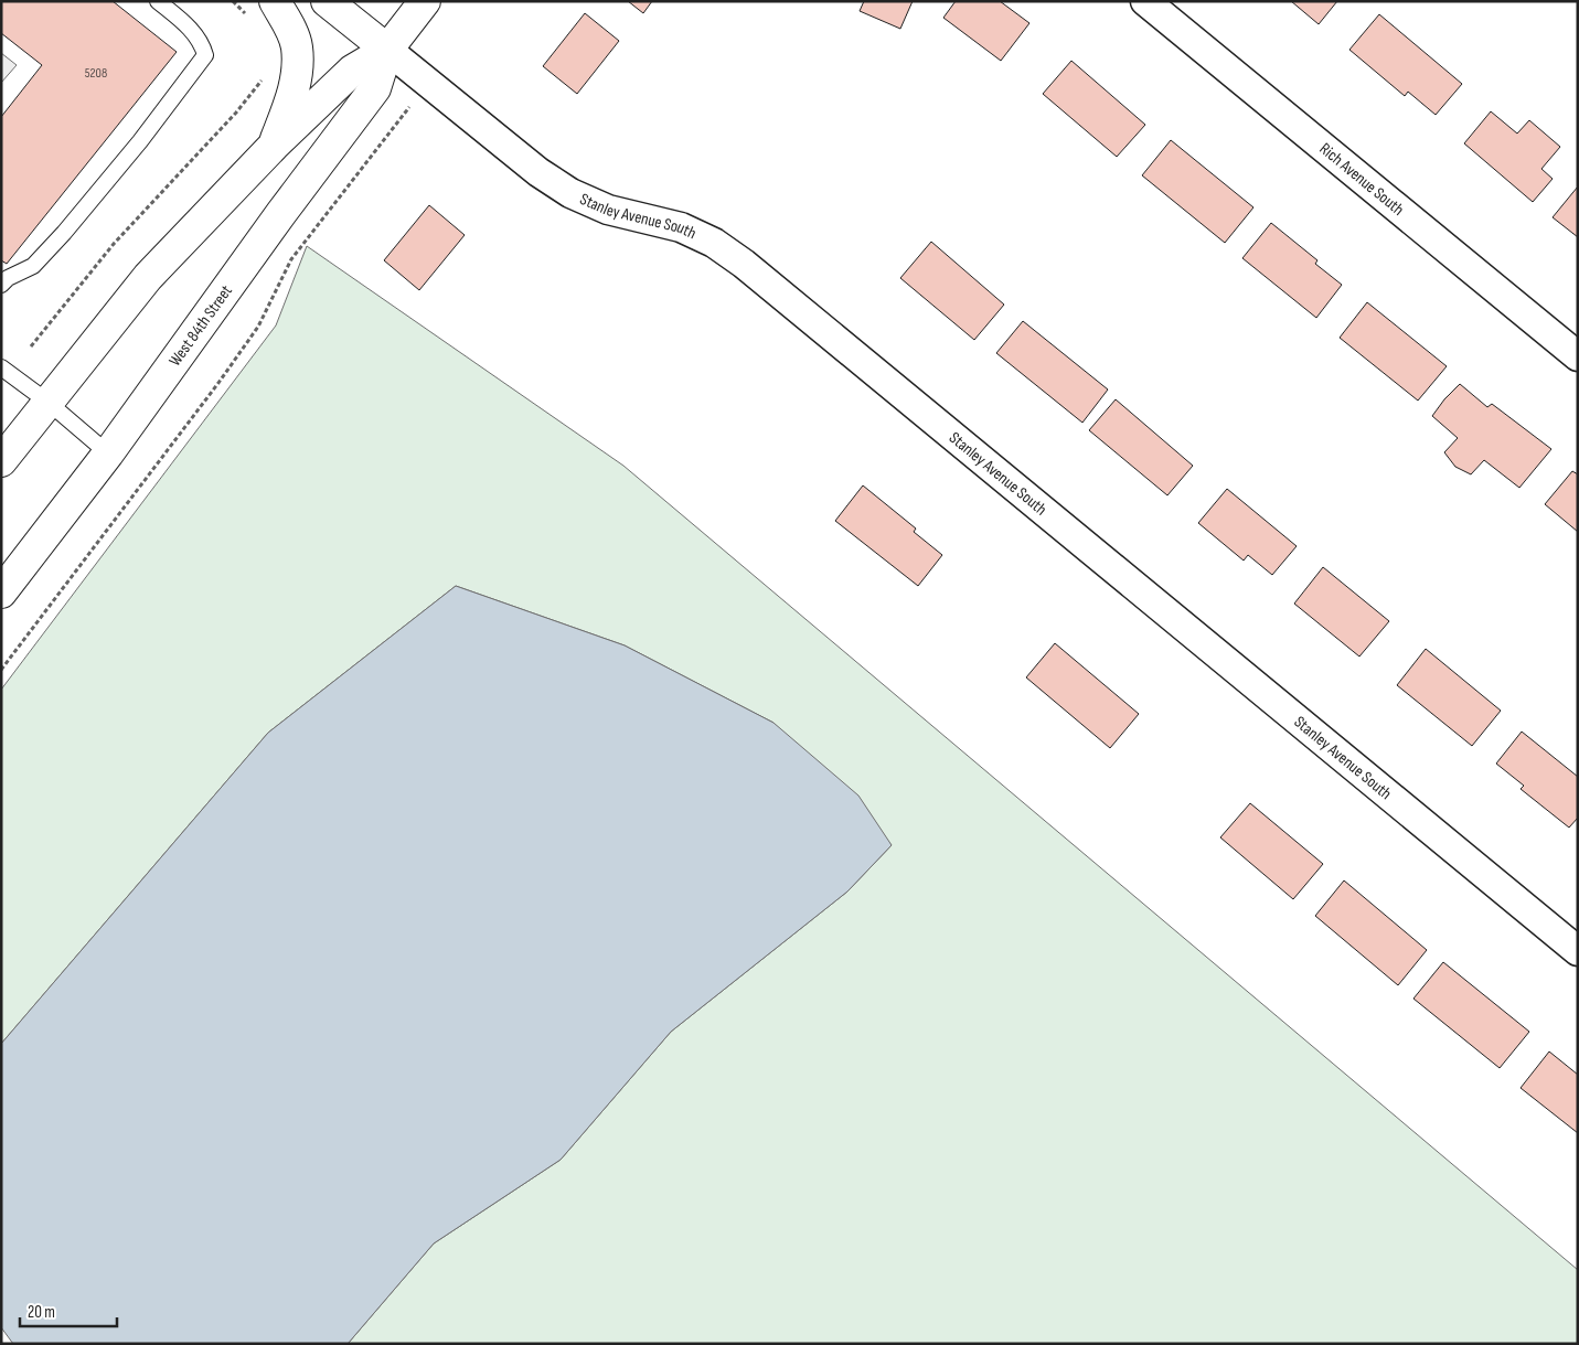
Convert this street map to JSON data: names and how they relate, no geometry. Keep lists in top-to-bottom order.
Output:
{
  "streets": {
    "street": ["Rich Avenue South", "Stanley Avenue South", "West 84th Street"]
  },
  "crossings": [
    ["Stanley Avenue South", "West 84th Street"]
  ],
  "house_numbers": ["5208"],
  "scale_bar": "20 m"
}
